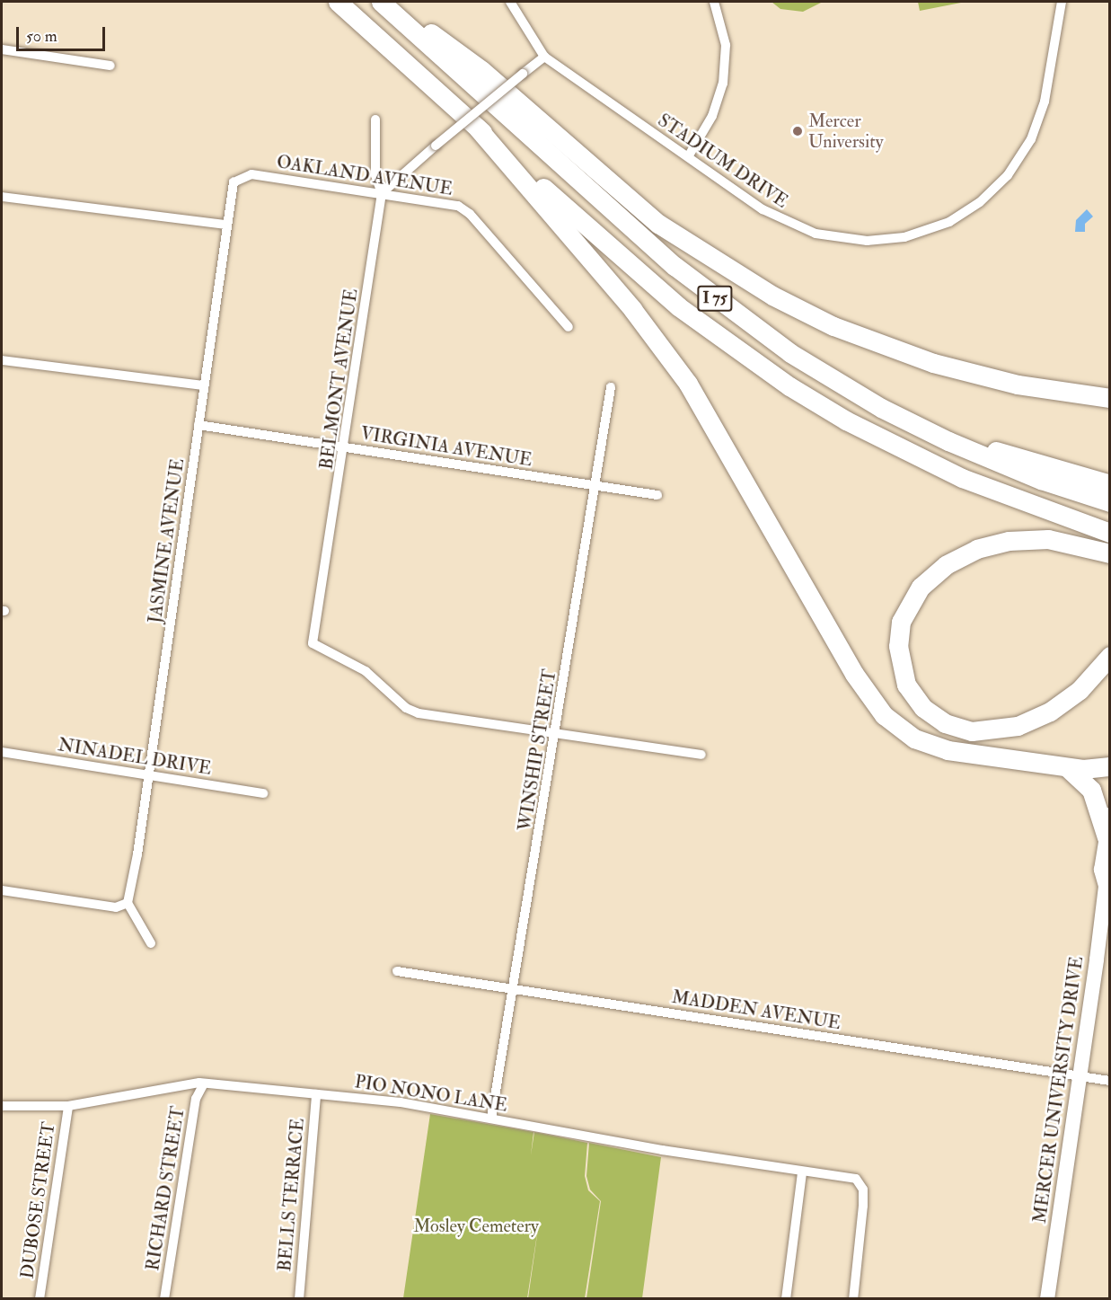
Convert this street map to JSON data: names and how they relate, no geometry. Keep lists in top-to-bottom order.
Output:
{
  "streets": {
    "highway": ["I 75"],
    "main road": ["MERCER UNIVERSITY DRIVE"],
    "street": [
      "STADIUM DRIVE",
      "OAKLAND AVENUE",
      "BELMONT AVENUE",
      "VIRGINIA AVENUE",
      "JASMINE AVENUE",
      "WINSHIP STREET",
      "NINADEL DRIVE",
      "MADDEN AVENUE",
      "PIO NONO LANE",
      "RICHARD STREET",
      "BELLS TERRACE",
      "DUBOSE STREET"
    ]
  },
  "crossings": [
    ["OAKLAND AVENUE", "BELMONT AVENUE"],
    ["OAKLAND AVENUE", "JASMINE AVENUE"],
    ["BELMONT AVENUE", "VIRGINIA AVENUE"],
    ["BELMONT AVENUE", "WINSHIP STREET"],
    ["VIRGINIA AVENUE", "JASMINE AVENUE"],
    ["VIRGINIA AVENUE", "WINSHIP STREET"],
    ["JASMINE AVENUE", "NINADEL DRIVE"],
    ["WINSHIP STREET", "MADDEN AVENUE"],
    ["WINSHIP STREET", "PIO NONO LANE"],
    ["MADDEN AVENUE", "MERCER UNIVERSITY DRIVE"],
    ["PIO NONO LANE", "RICHARD STREET"],
    ["PIO NONO LANE", "BELLS TERRACE"],
    ["PIO NONO LANE", "DUBOSE STREET"]
  ],
  "parks": ["Mosley Cemetery"],
  "places": ["Mercer University"],
  "scale_bar": "50 m"
}
